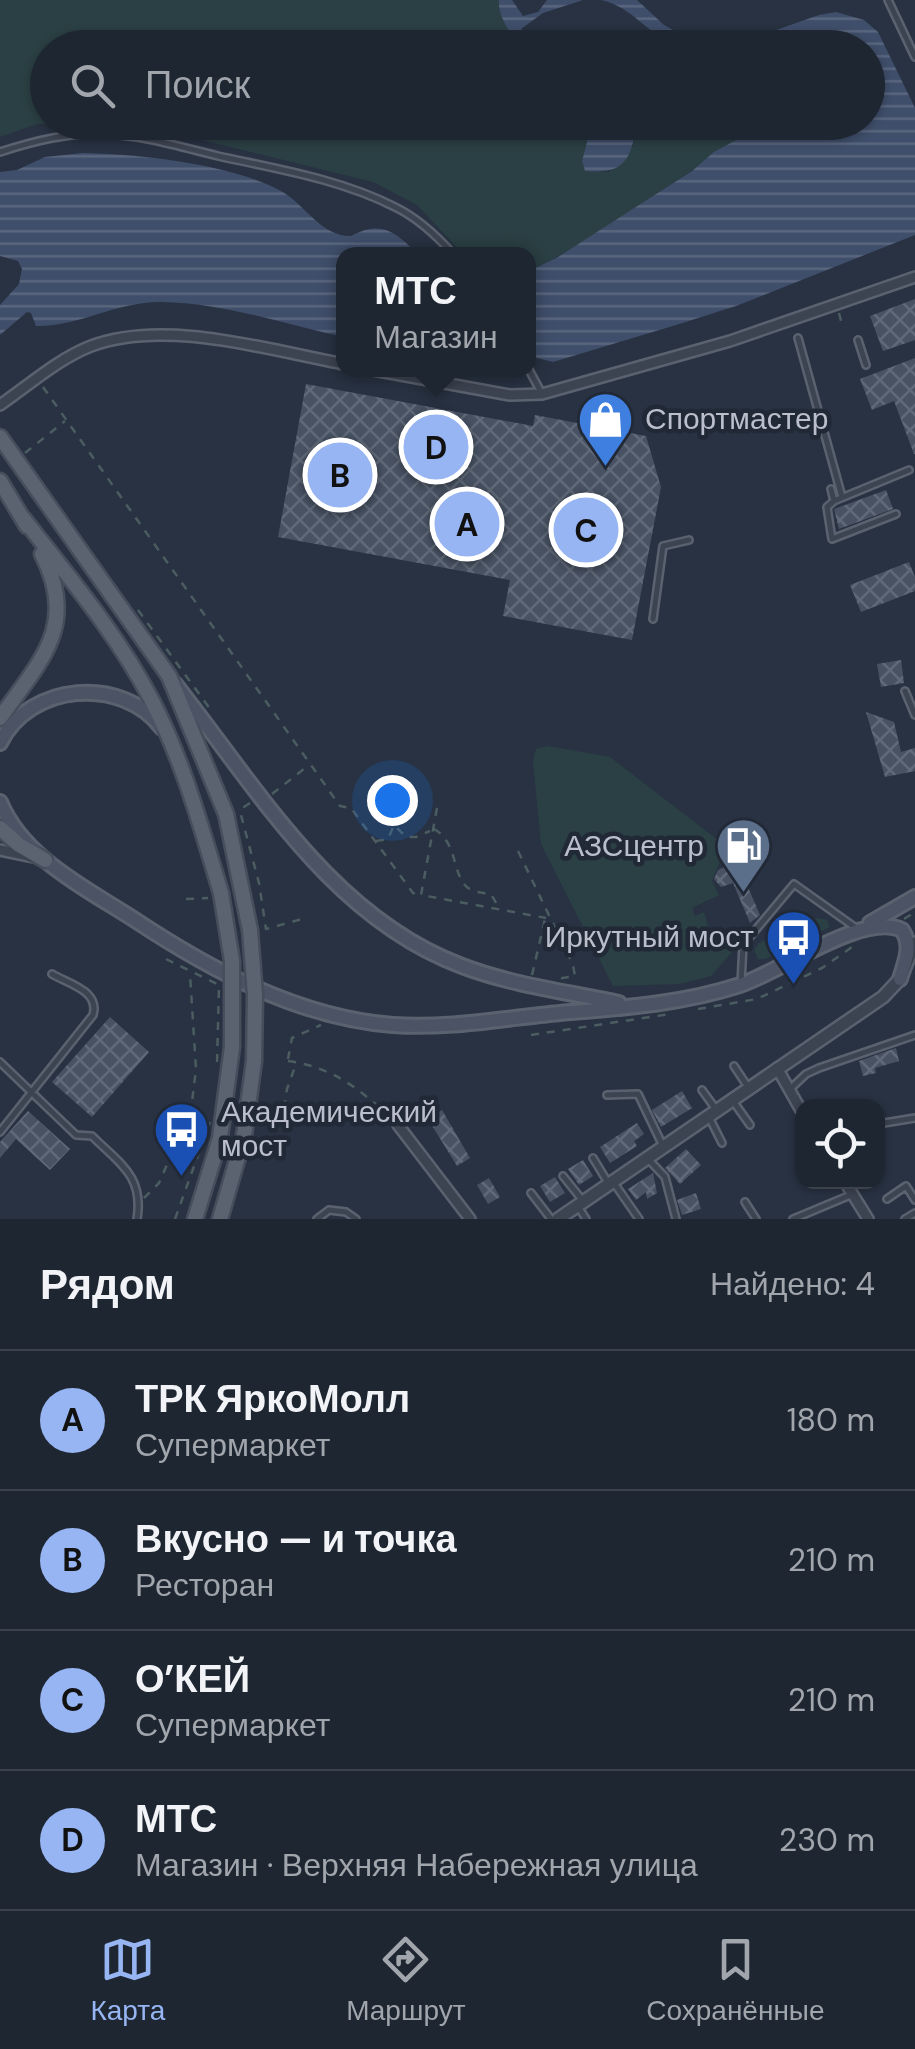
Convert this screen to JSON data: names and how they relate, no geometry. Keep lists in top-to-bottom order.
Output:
{
  "places": {
    "shop": ["Спортмастер"],
    "fuel station": ["АЗСцентр"],
    "bus stop": ["Иркутный мост", "Академический мост"]
  },
  "page": {
    "search": "Поиск",
    "popup": ["МТС", "Магазин"],
    "pins": [
      "D",
      "B",
      "A",
      "C"
    ],
    "heading": ["Рядом", "Найдено: 4"],
    "list": [
      {
        "mark": "A",
        "name": "ТРК ЯркоМолл",
        "note": "Супермаркет",
        "value": "180 m"
      },
      {
        "mark": "B",
        "name": "Вкусно — и точка",
        "note": "Ресторан",
        "value": "210 m"
      },
      {
        "mark": "C",
        "name": "О’КЕЙ",
        "note": "Супермаркет",
        "value": "210 m"
      },
      {
        "mark": "D",
        "name": "МТС",
        "note": "Магазин · Верхняя Набережная улица",
        "value": "230 m"
      }
    ],
    "nav": ["Карта", "Маршрут", "Сохранённые"]
  }
}
